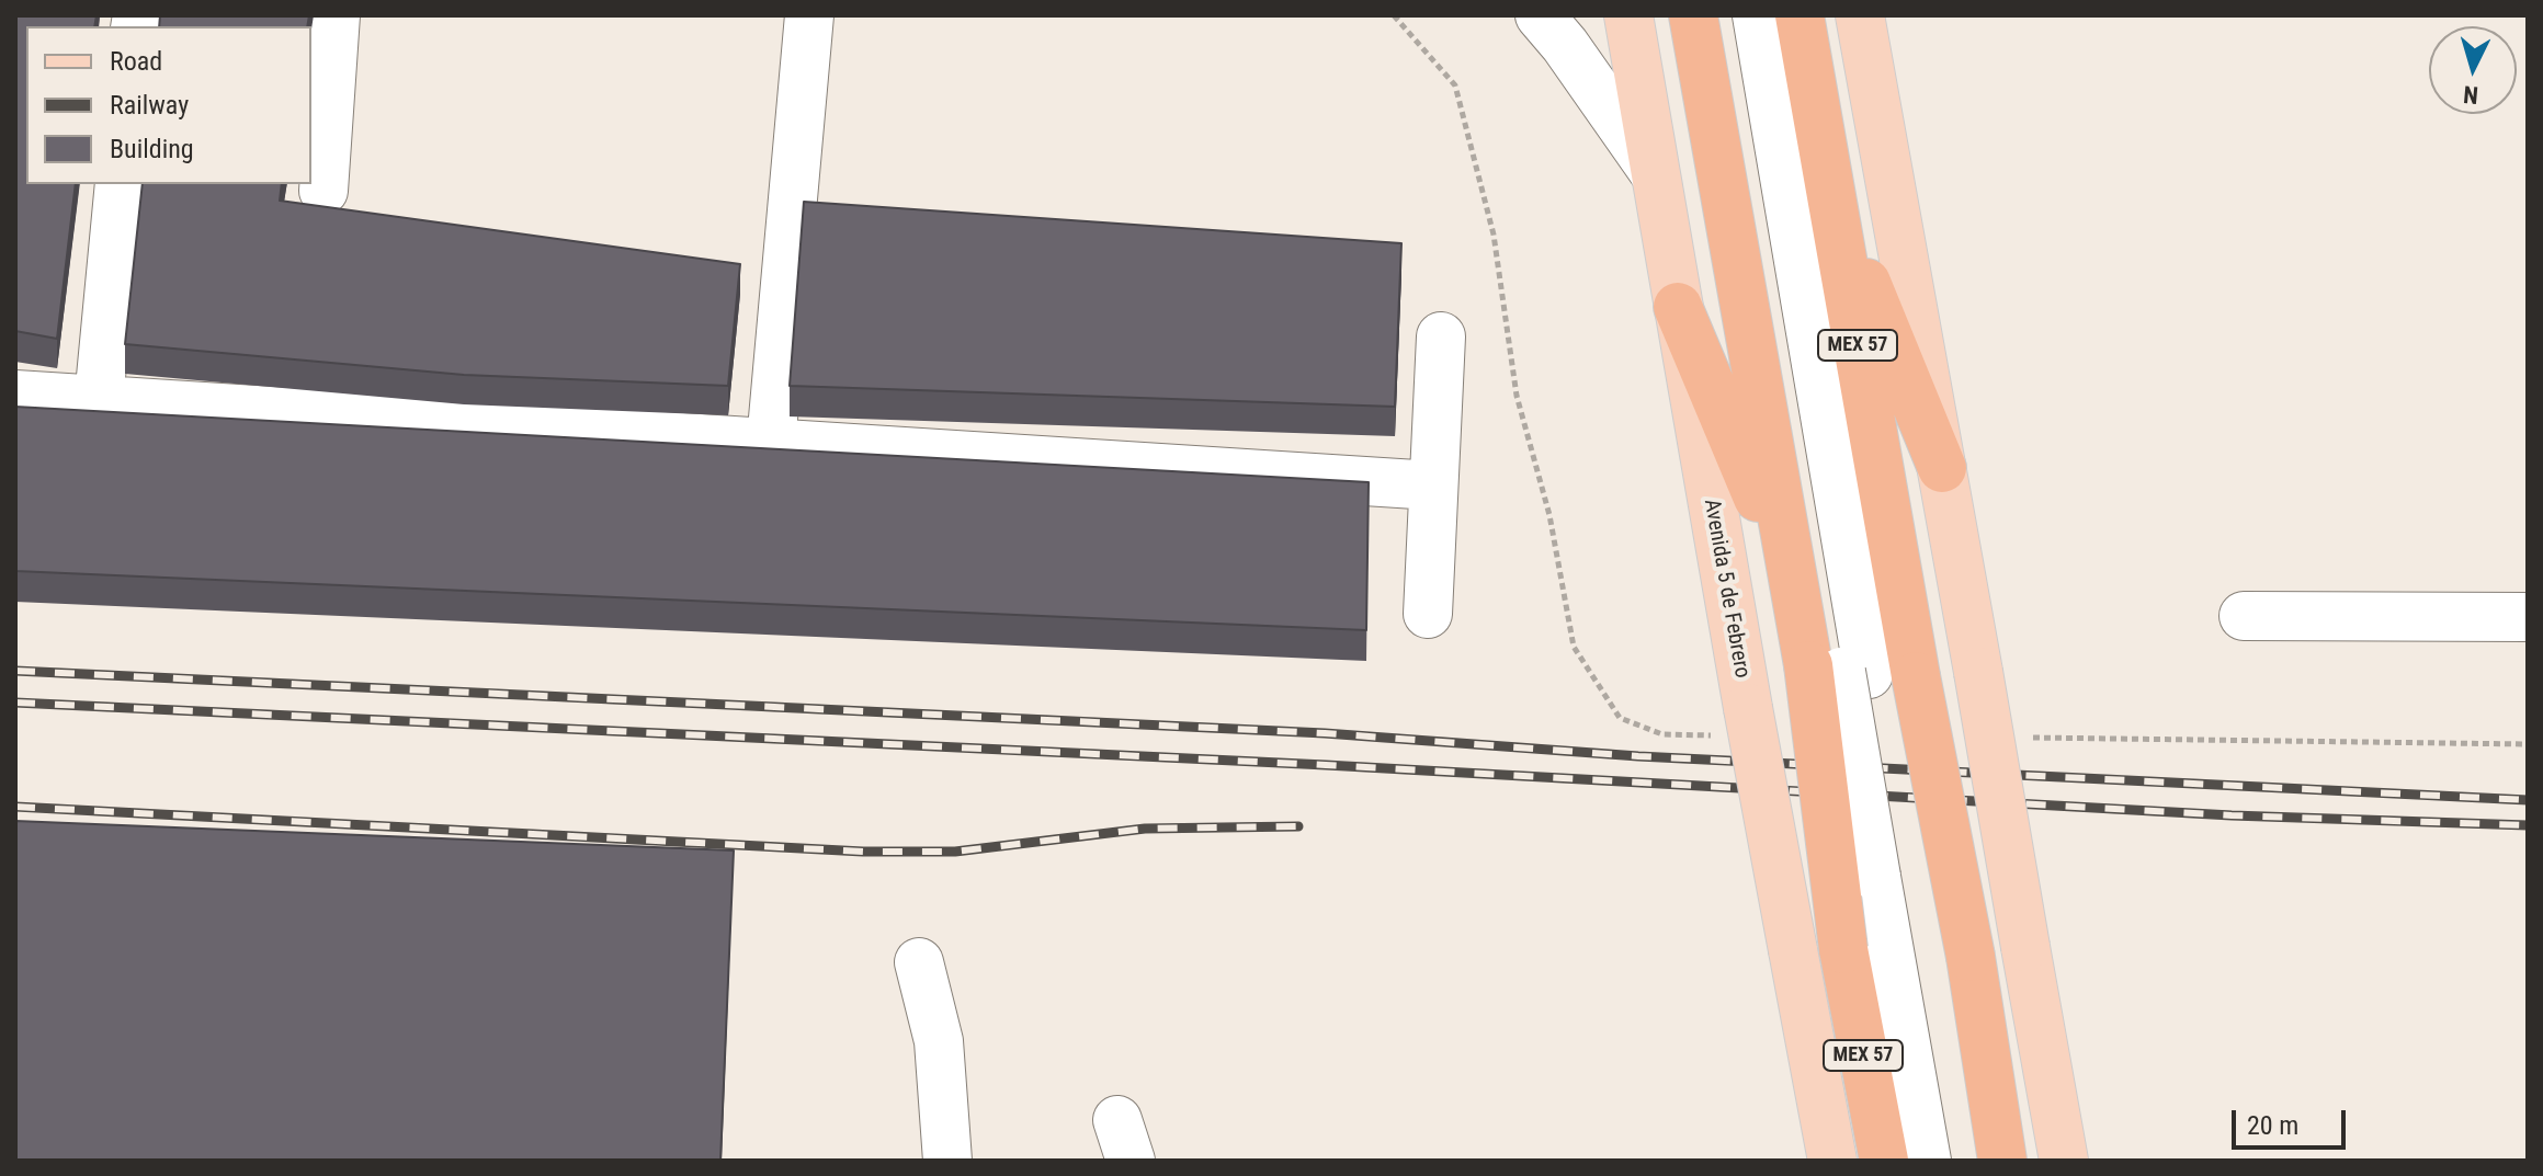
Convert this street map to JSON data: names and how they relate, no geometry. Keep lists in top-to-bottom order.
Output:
{
  "streets": {
    "highway": ["MEX 57"],
    "main road": ["Avenida 5 de Febrero"]
  },
  "legend": ["Road", "Railway", "Building"],
  "scale_bar": "20 m",
  "north": "bottom"
}
